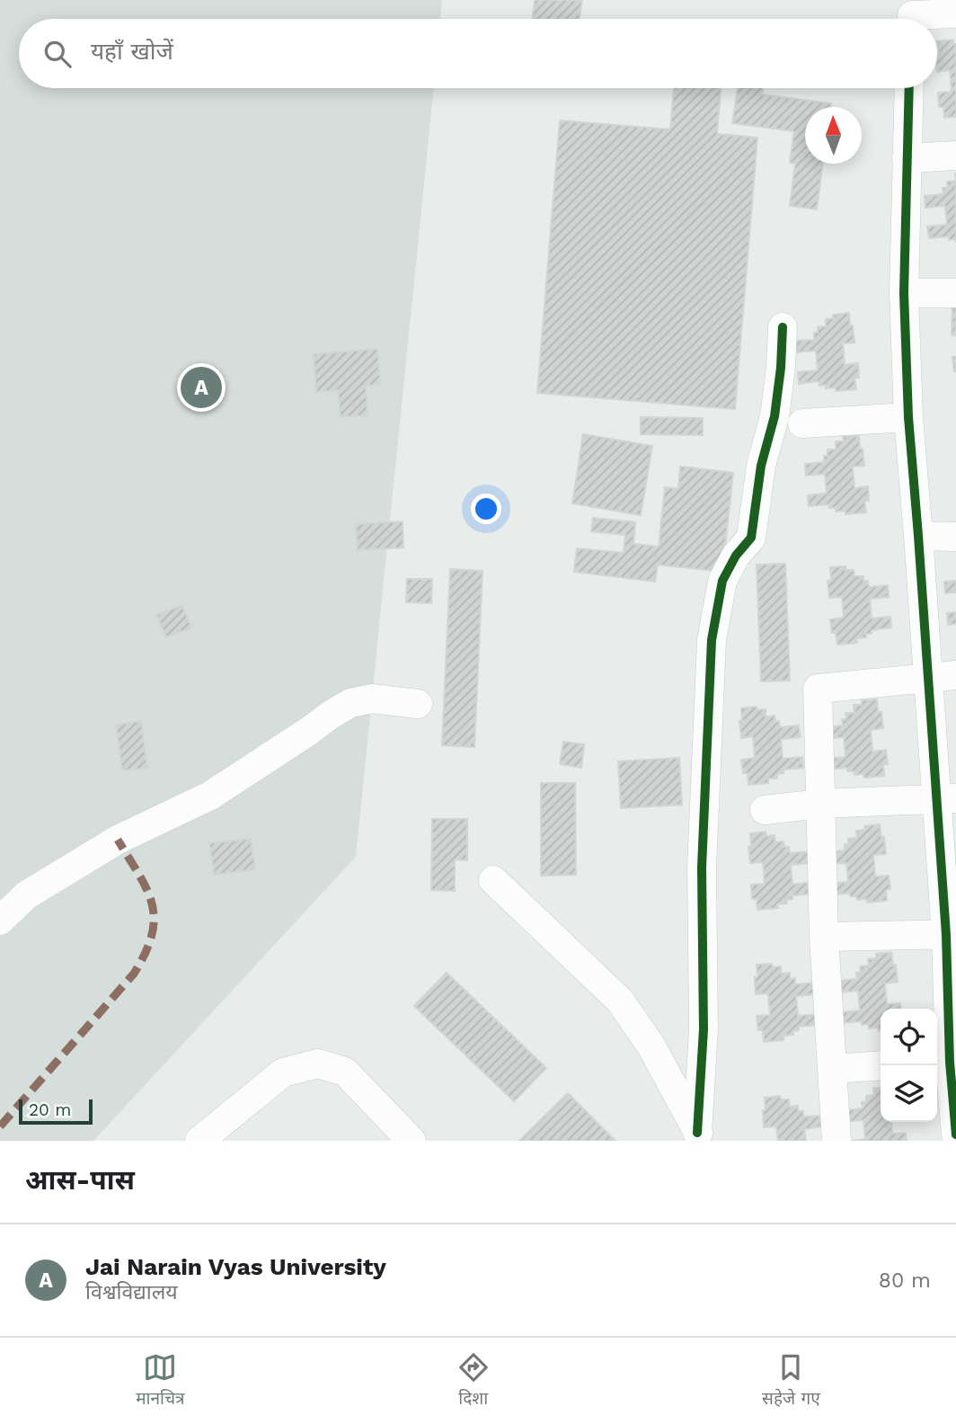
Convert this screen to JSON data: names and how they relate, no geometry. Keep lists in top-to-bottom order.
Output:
{
  "scale_bar": "20 m",
  "north": "top",
  "page": {
    "search": "यहाँ खोजें",
    "pins": "A",
    "scale": "20 m",
    "heading": "आस-पास",
    "list": [
      {
        "mark": "A",
        "name": "Jai Narain Vyas University",
        "note": "विश्वविद्यालय",
        "value": "80 m"
      }
    ],
    "nav": ["मानचित्र", "दिशा", "सहेजे गए"]
  }
}
